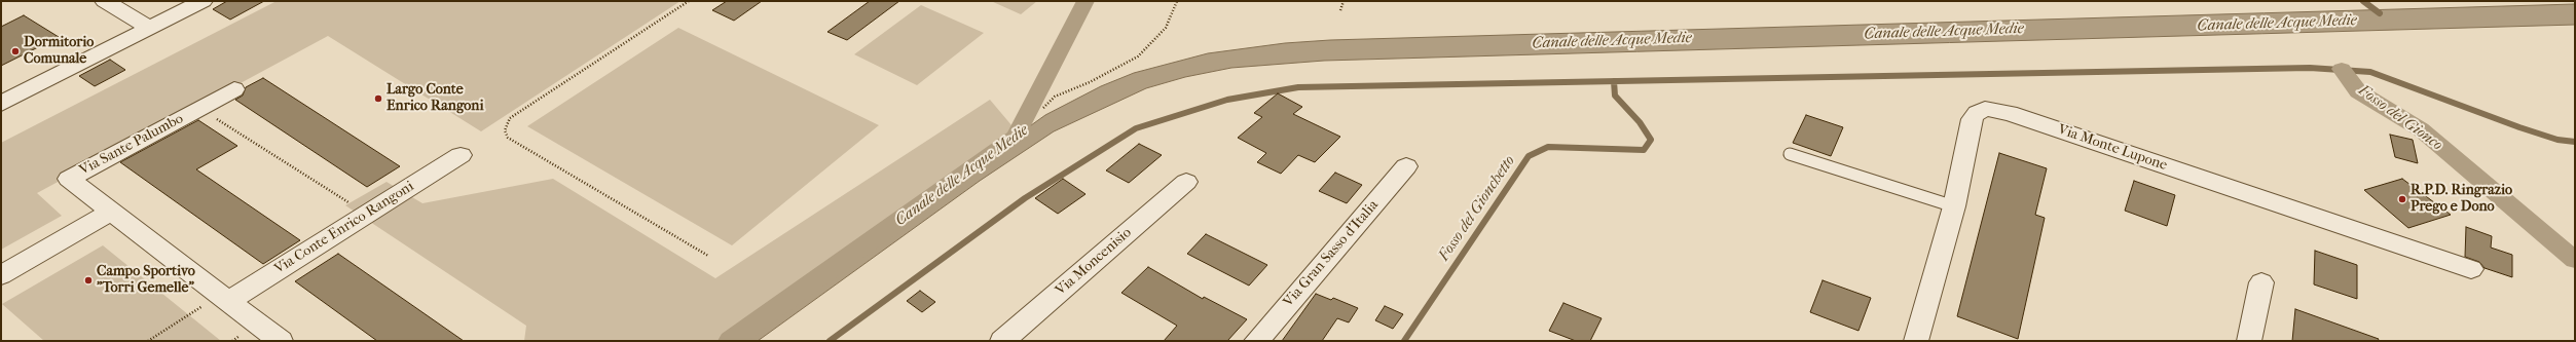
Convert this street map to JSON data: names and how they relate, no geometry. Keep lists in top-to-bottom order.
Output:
{
  "streets": {
    "street": [
      "Via Sante Palumbo",
      "Via Monte Lupone",
      "Via Conte Enrico Rangoni",
      "Via Gran Sasso d'Italia",
      "Via Moncenisio"
    ]
  },
  "crossings": [
    ["Via Sante Palumbo", "Via Conte Enrico Rangoni"]
  ],
  "water": ["Canale delle Acque Medie", "Fosso del Gionco", "Fosso del Gionchetto"],
  "places": [
    "Dormitorio Comunale",
    "Largo Conte Enrico Rangoni",
    "R.P.D. Ringrazio Prego e Dono",
    "Campo Sportivo \"Torri Gemelle\""
  ]
}
